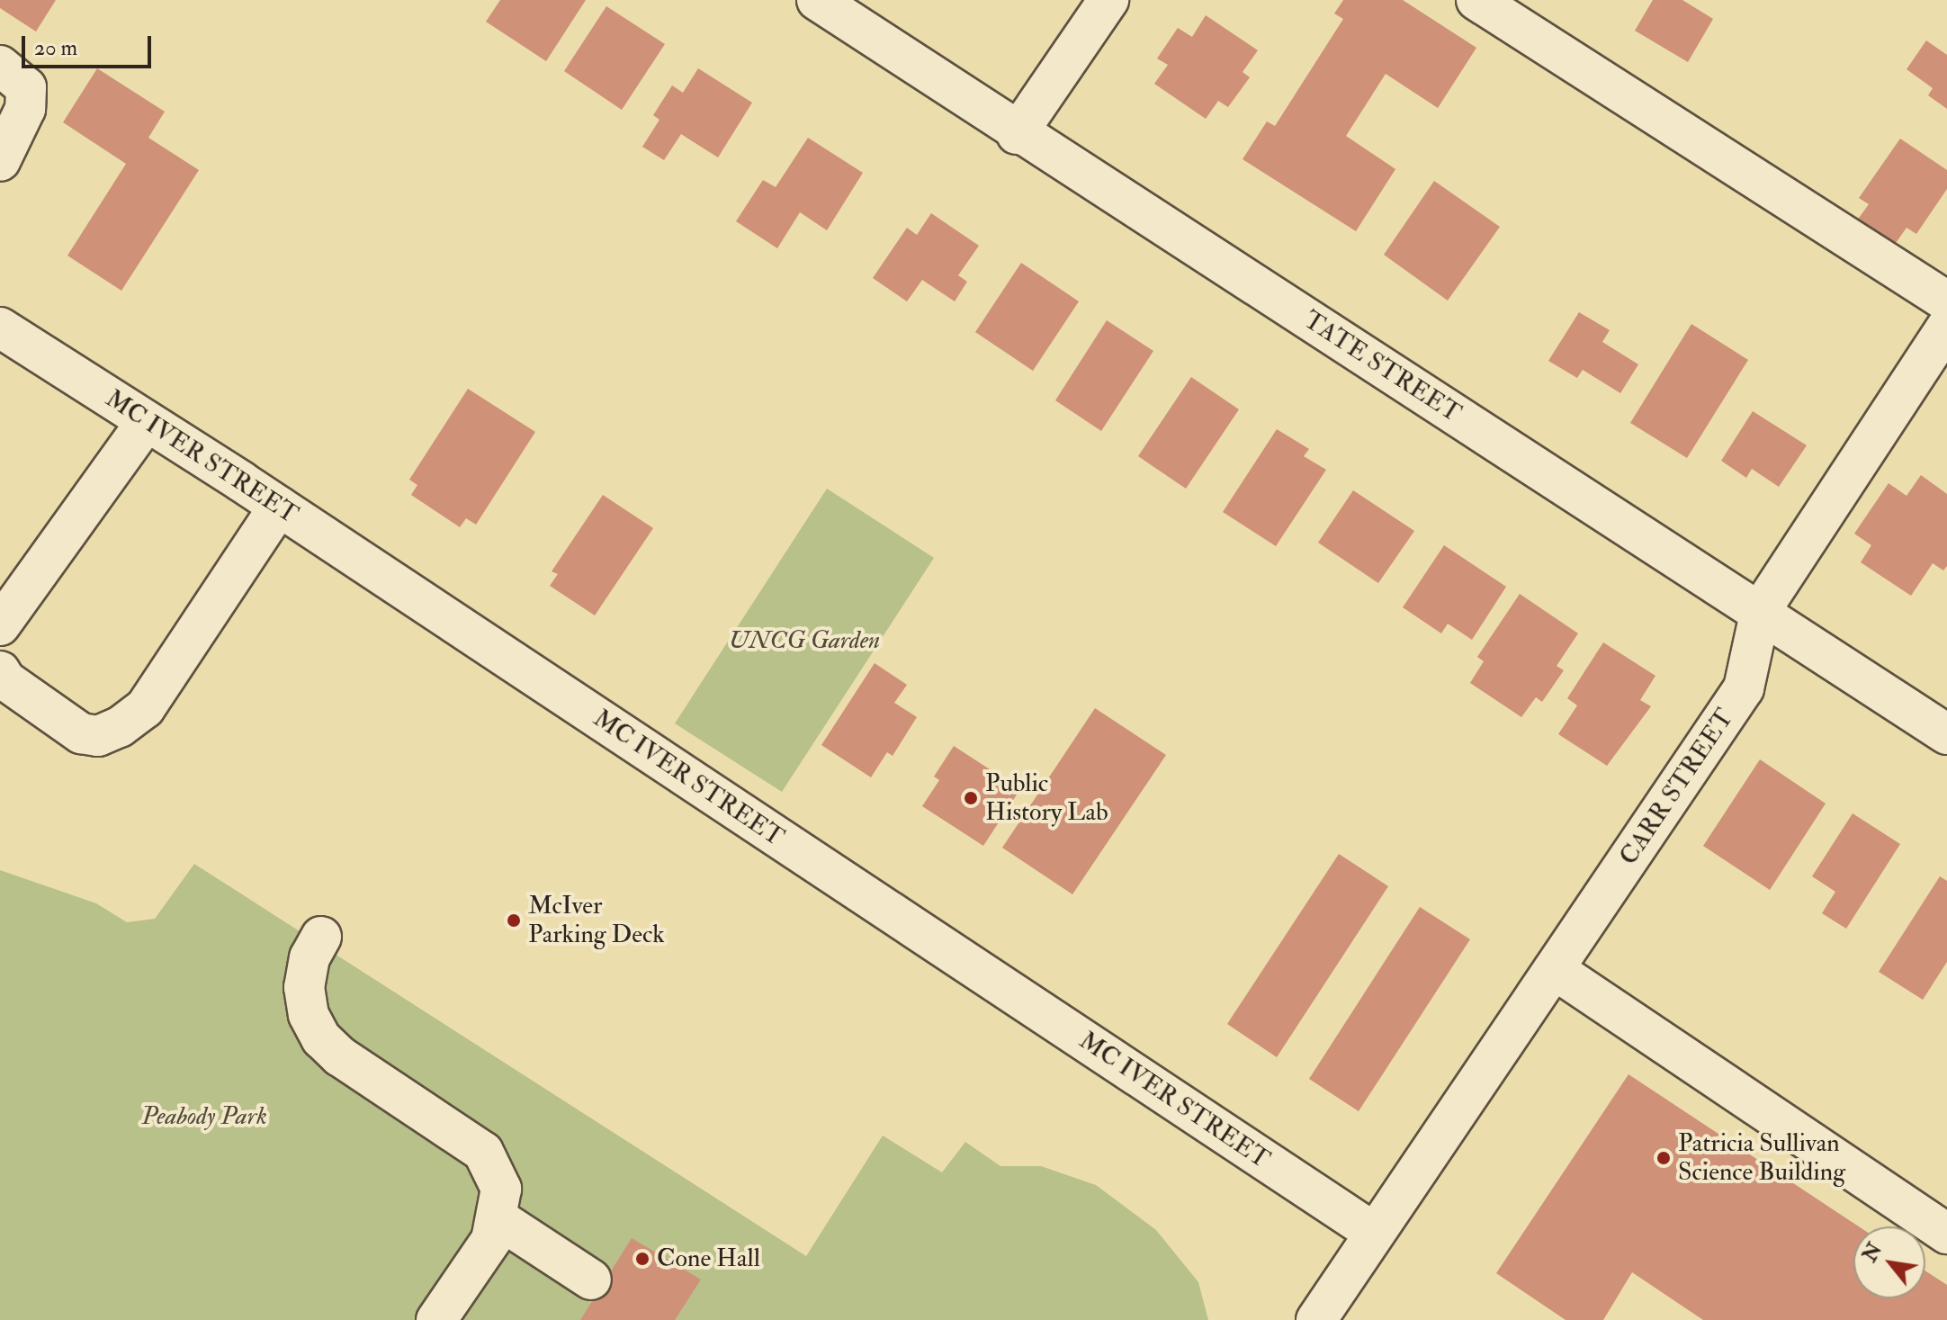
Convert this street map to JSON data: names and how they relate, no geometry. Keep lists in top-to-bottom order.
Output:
{
  "streets": {
    "street": ["TATE STREET", "MC IVER STREET", "CARR STREET"]
  },
  "crossings": [
    ["TATE STREET", "CARR STREET"],
    ["MC IVER STREET", "CARR STREET"]
  ],
  "parks": ["UNCG Garden", "Peabody Park"],
  "places": [
    "Public History Lab",
    "McIver Parking Deck",
    "Patricia Sullivan Science Building",
    "Cone Hall"
  ],
  "scale_bar": "20 m",
  "north": "top left"
}
